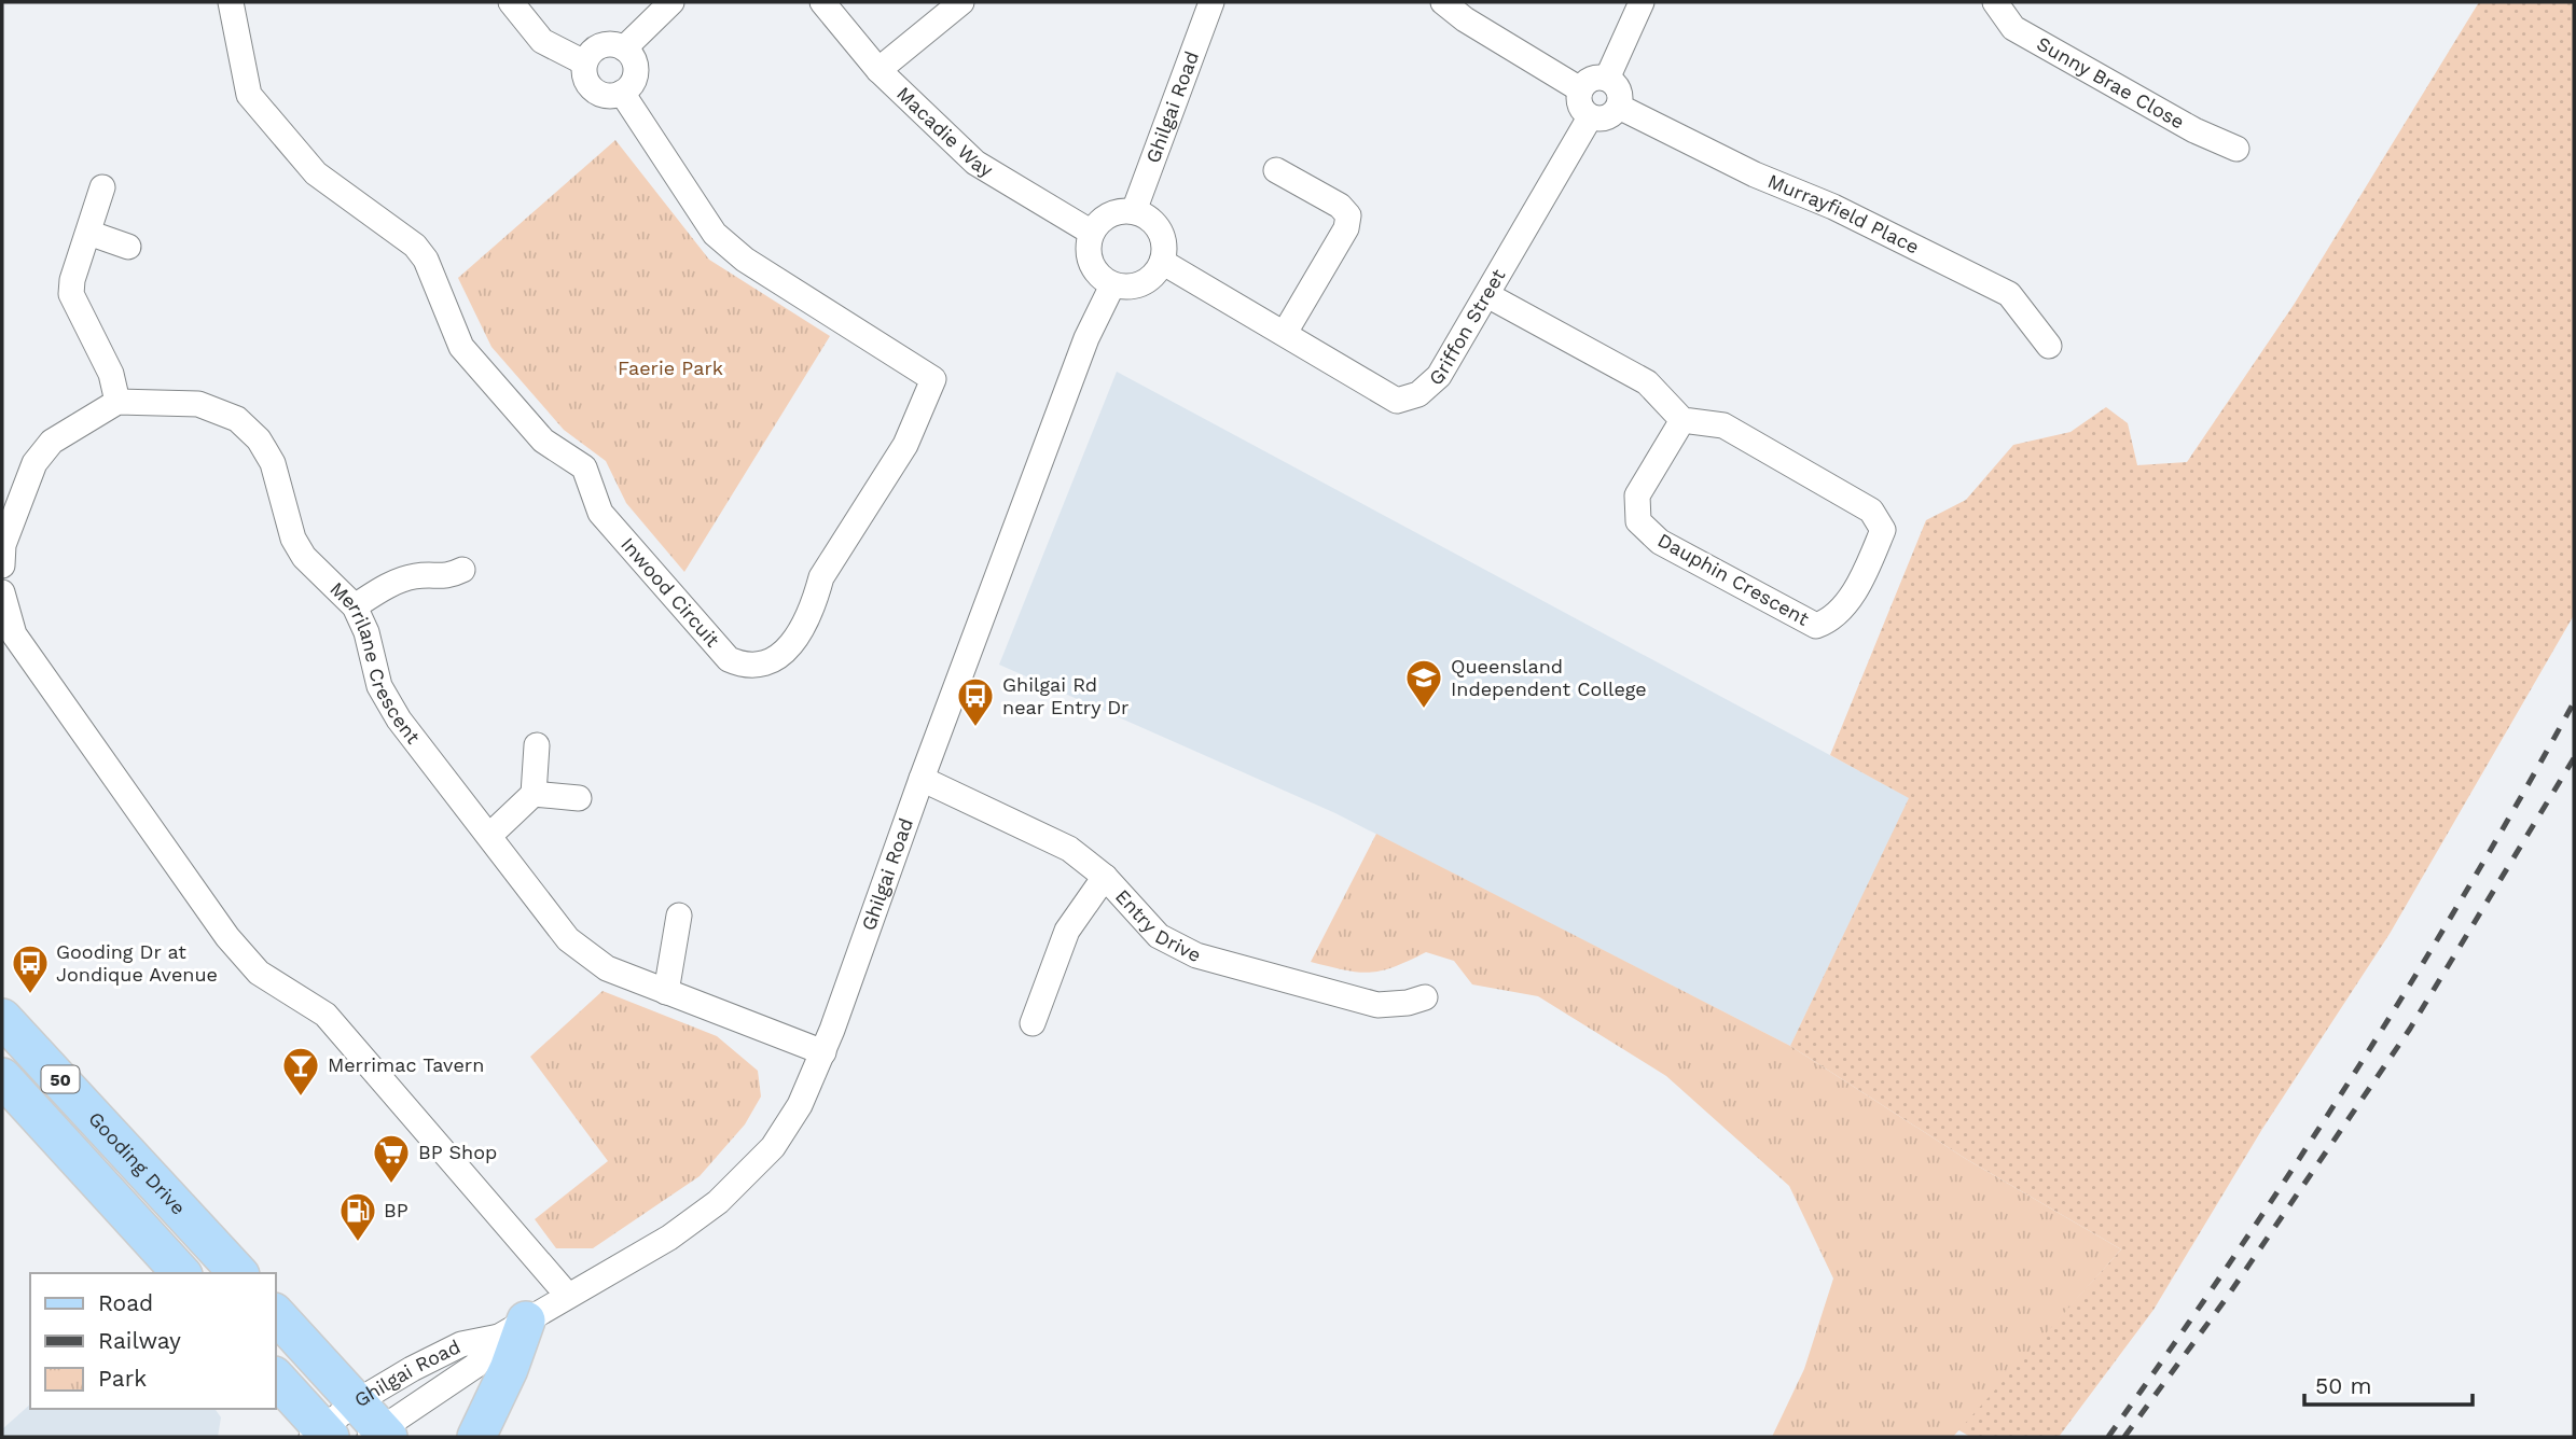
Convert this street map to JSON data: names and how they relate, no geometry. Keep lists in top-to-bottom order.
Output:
{
  "streets": {
    "main road": ["50", "Gooding Drive"],
    "street": [
      "Sunny Brae Close",
      "Ghilgai Road",
      "Macadie Way",
      "Murrayfield Place",
      "Griffon Street",
      "Dauphin Crescent",
      "Inwood Circuit",
      "Merrilane Crescent",
      "Entry Drive"
    ]
  },
  "crossings": [
    ["Ghilgai Road", "Macadie Way"],
    ["Ghilgai Road", "Griffon Street"],
    ["Ghilgai Road", "Merrilane Crescent"],
    ["Ghilgai Road", "Entry Drive"],
    ["Macadie Way", "Griffon Street"],
    ["Murrayfield Place", "Griffon Street"]
  ],
  "parks": ["Faerie Park"],
  "places": {
    "school or university": ["Queensland Independent College"],
    "bus stop": ["Ghilgai Rd near Entry Dr", "Gooding Dr at Jondique Avenue"],
    "bar": ["Merrimac Tavern"],
    "supermarket": ["BP Shop"],
    "fuel station": ["BP"]
  },
  "legend": ["Road", "Railway", "Park"],
  "scale_bar": "50 m"
}
